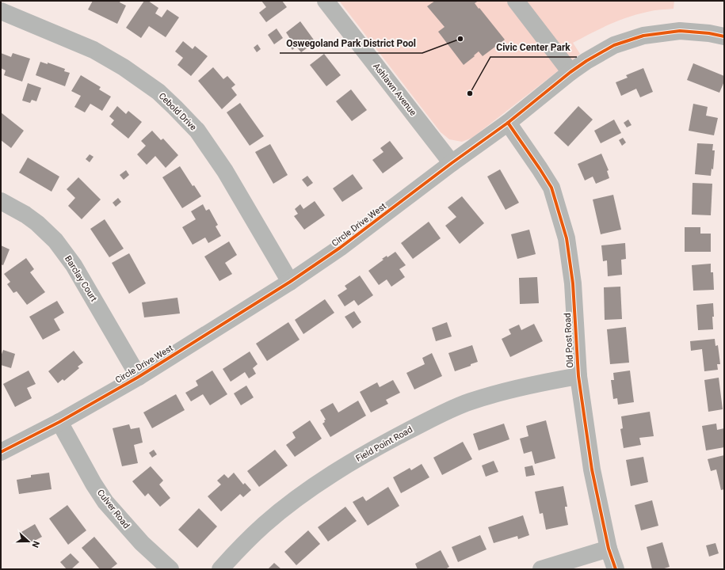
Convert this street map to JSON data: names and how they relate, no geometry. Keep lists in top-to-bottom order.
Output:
{
  "streets": {
    "street": [
      "Ashlawn Avenue",
      "Cebold Drive",
      "Circle Drive West",
      "Barclay Court",
      "Old Post Road",
      "Field Point Road",
      "Culver Road"
    ]
  },
  "crossings": [
    ["Ashlawn Avenue", "Circle Drive West"],
    ["Cebold Drive", "Circle Drive West"],
    ["Circle Drive West", "Barclay Court"],
    ["Circle Drive West", "Old Post Road"],
    ["Circle Drive West", "Culver Road"],
    ["Old Post Road", "Field Point Road"]
  ],
  "places": ["Oswegoland Park District Pool", "Civic Center Park"],
  "north": "right"
}
